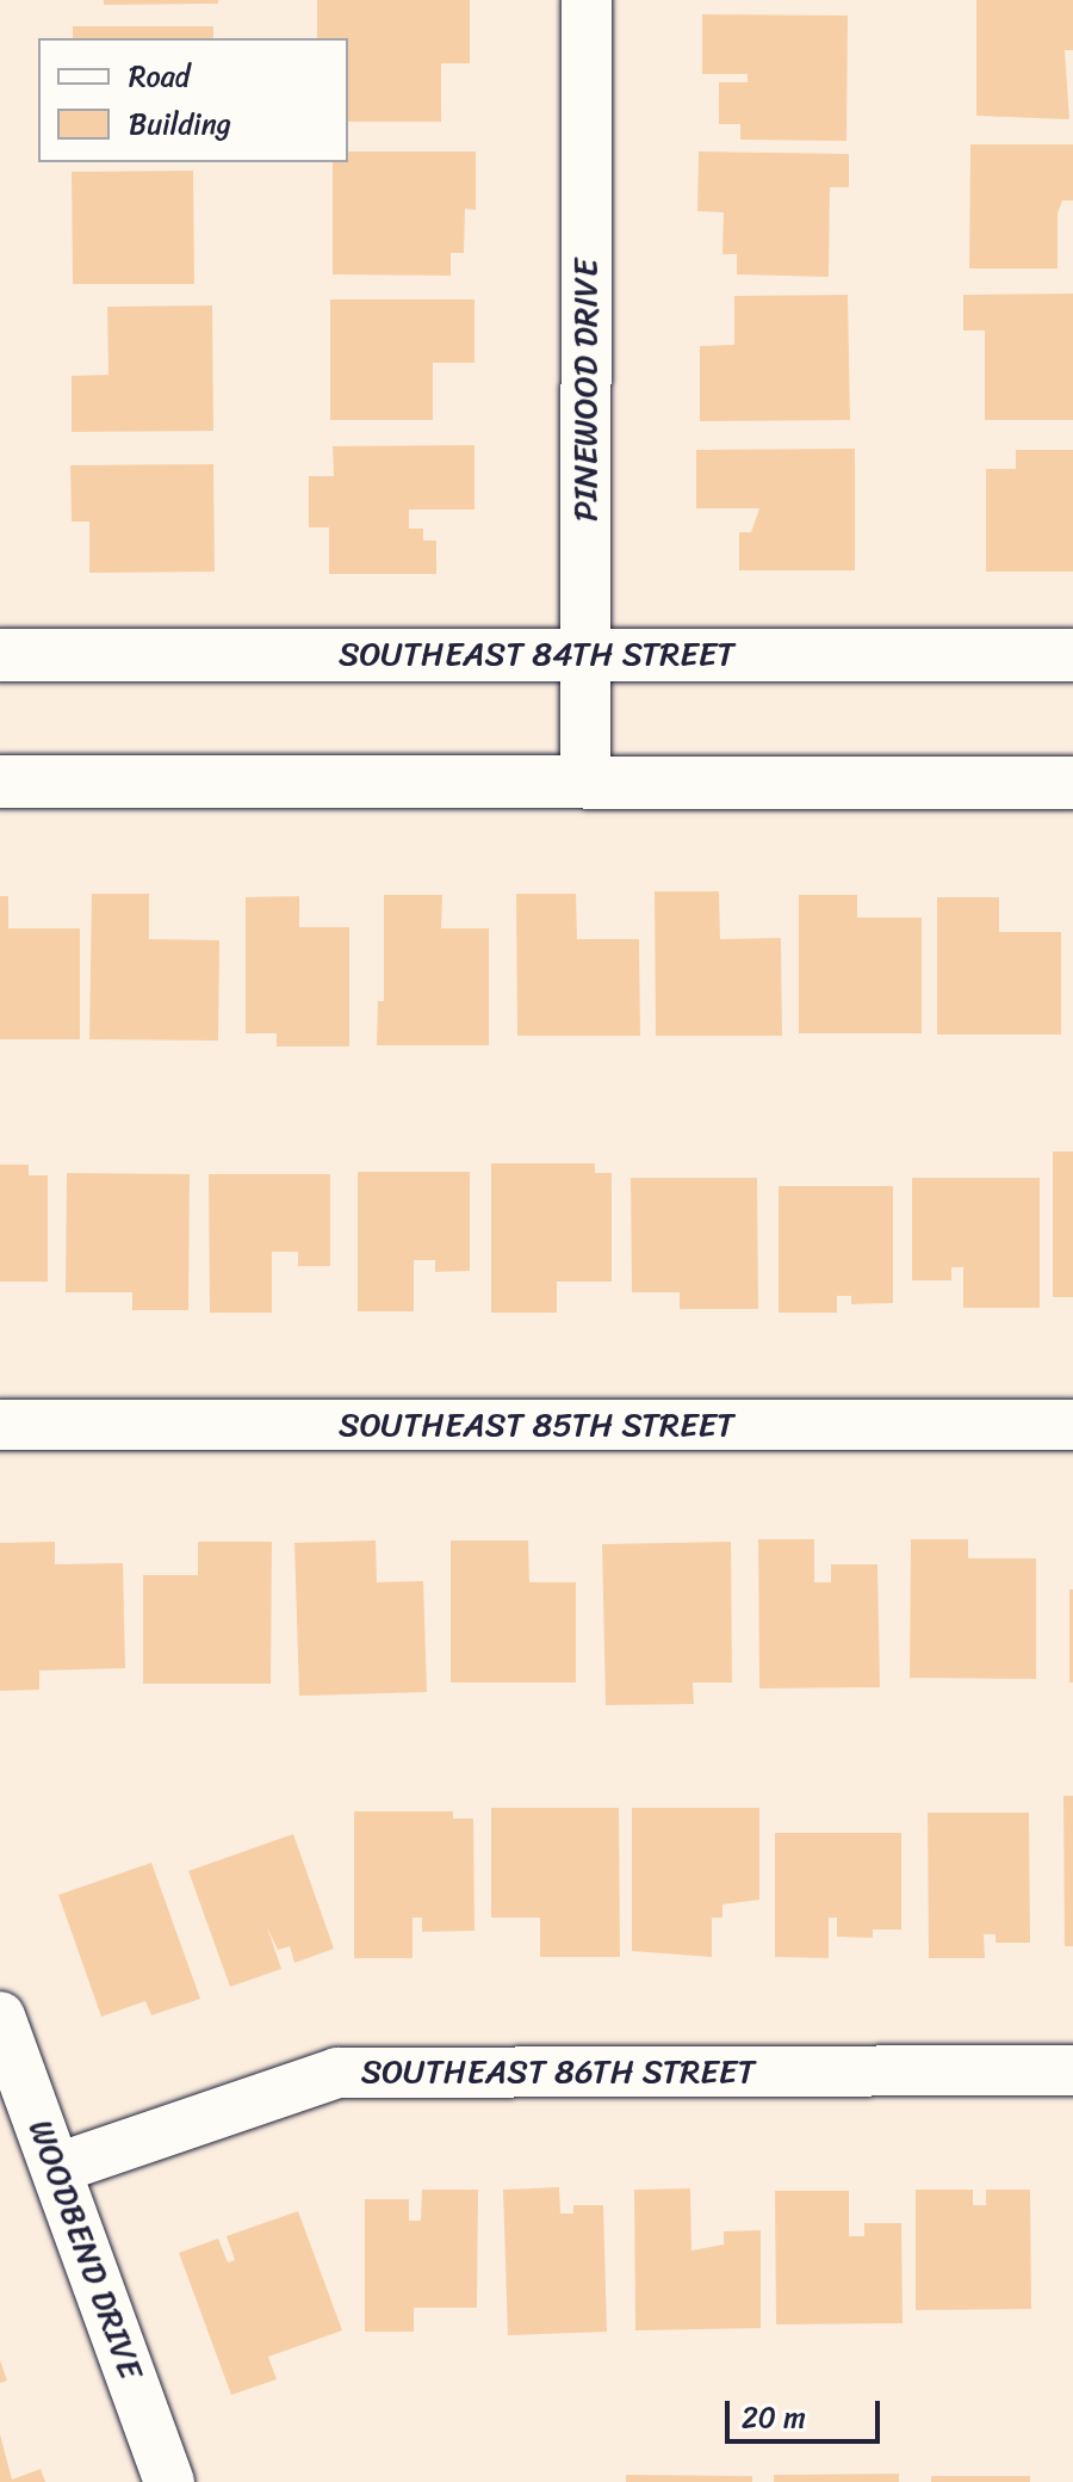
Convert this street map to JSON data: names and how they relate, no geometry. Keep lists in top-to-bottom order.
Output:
{
  "streets": {
    "street": [
      "PINEWOOD DRIVE",
      "SOUTHEAST 84TH STREET",
      "SOUTHEAST 85TH STREET",
      "SOUTHEAST 86TH STREET",
      "WOODBEND DRIVE"
    ]
  },
  "crossings": [
    ["PINEWOOD DRIVE", "SOUTHEAST 84TH STREET"],
    ["SOUTHEAST 86TH STREET", "WOODBEND DRIVE"]
  ],
  "legend": ["Road", "Building"],
  "scale_bar": "20 m"
}
